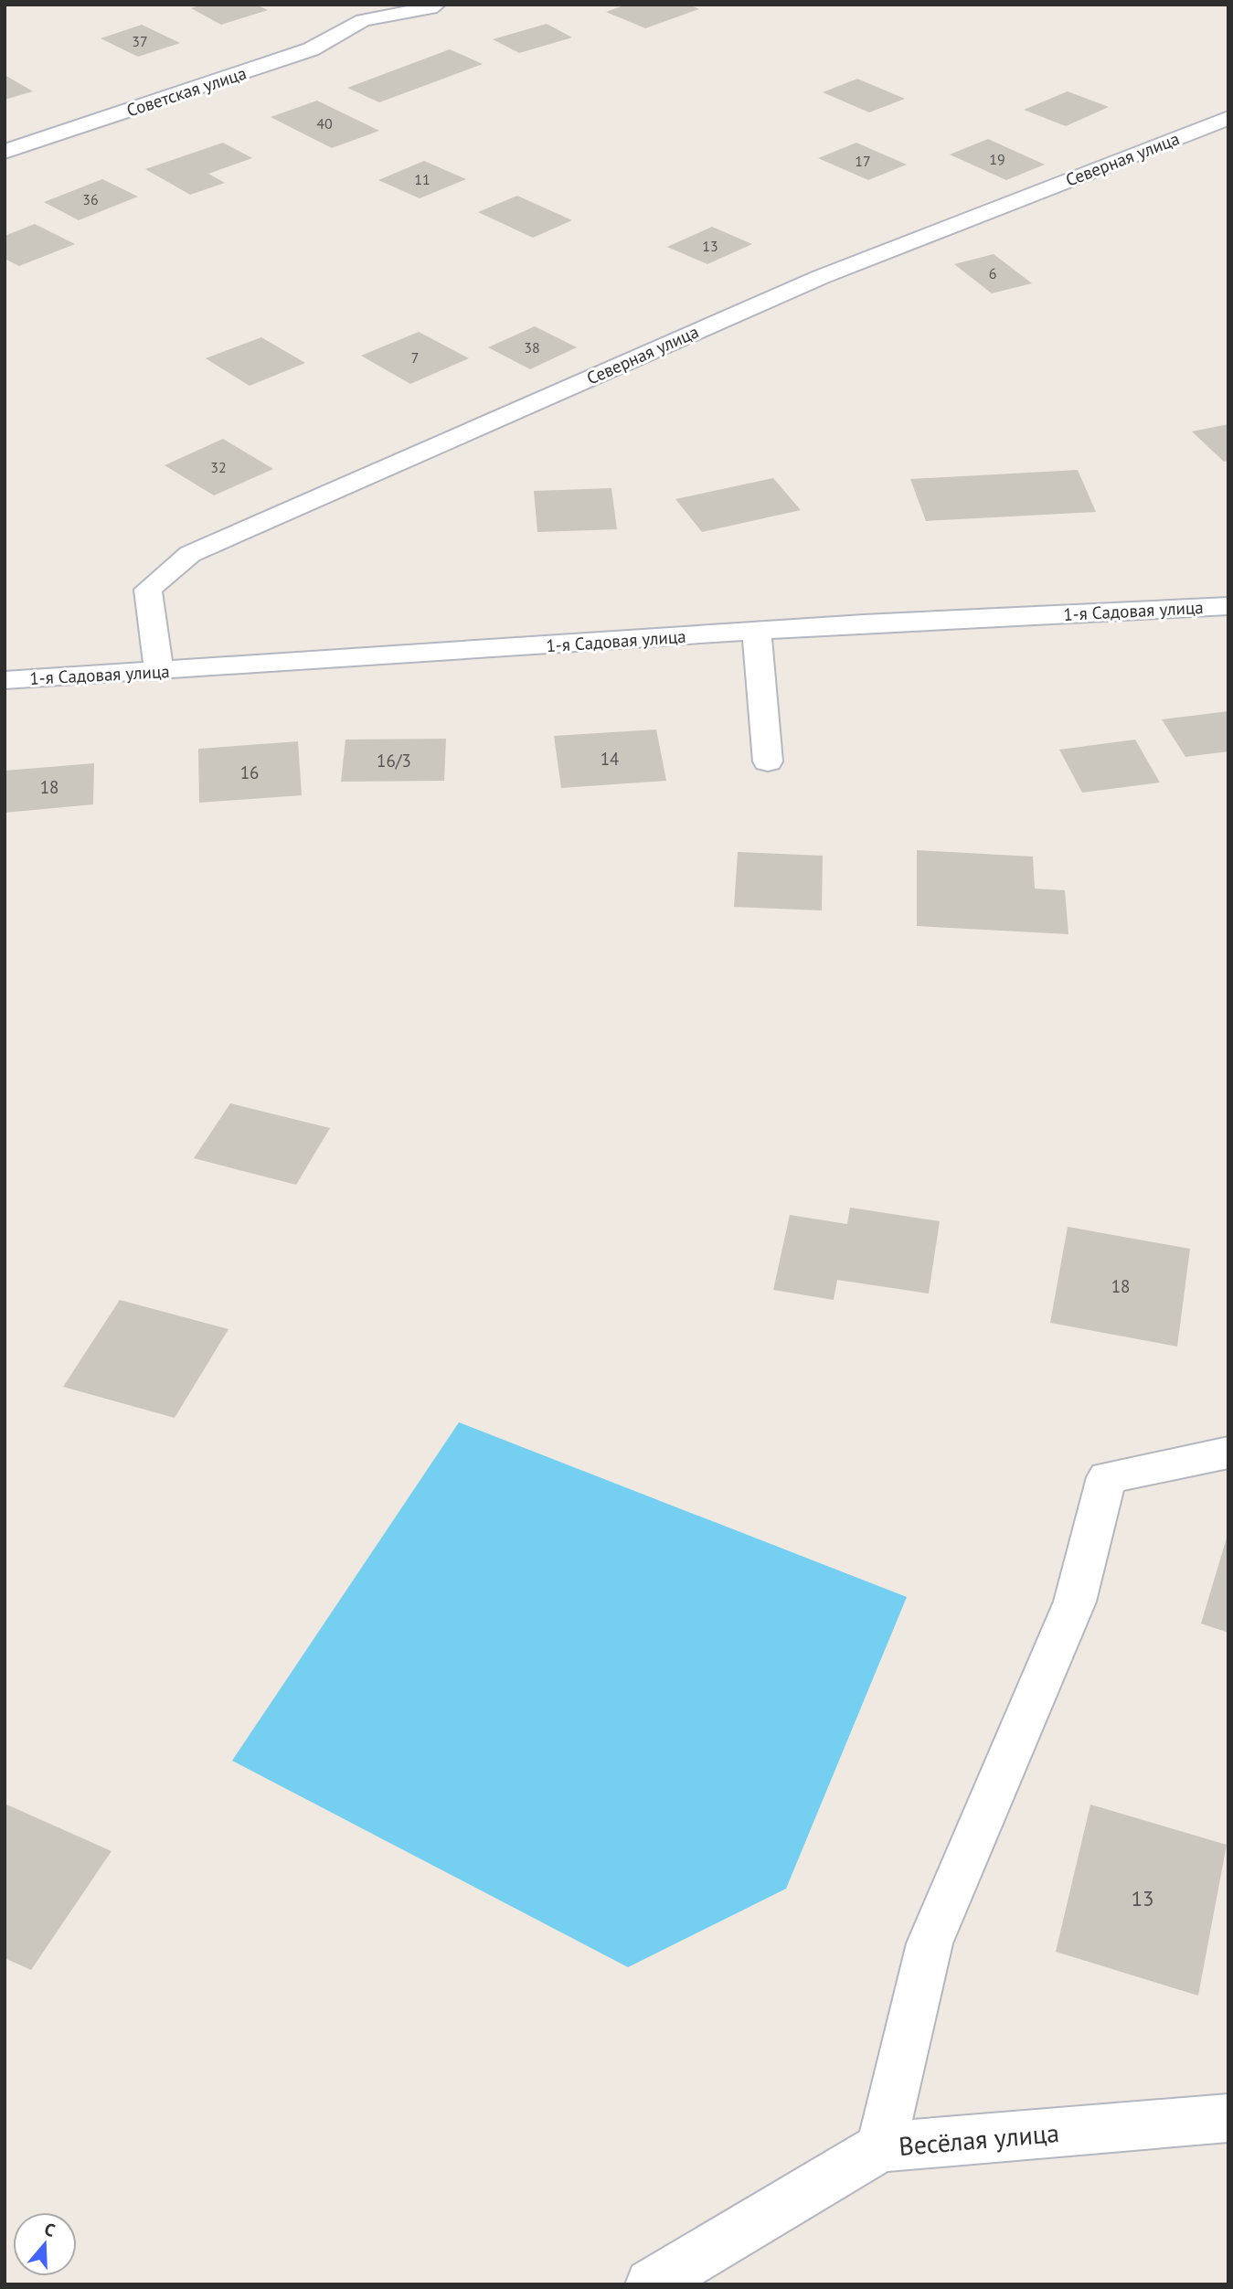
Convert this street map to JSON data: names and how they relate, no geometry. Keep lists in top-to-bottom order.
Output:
{
  "streets": {
    "street": [
      "Советская улица",
      "Северная улица",
      "1-я Садовая улица",
      "Весёлая улица"
    ]
  },
  "crossings": [
    ["Северная улица", "1-я Садовая улица"]
  ],
  "house_numbers": [
    "37",
    "40",
    "19",
    "17",
    "11",
    "36",
    "13",
    "6",
    "38",
    "7",
    "32",
    "14",
    "16/3",
    "16",
    "18",
    "18",
    "13"
  ],
  "north": "top"
}
